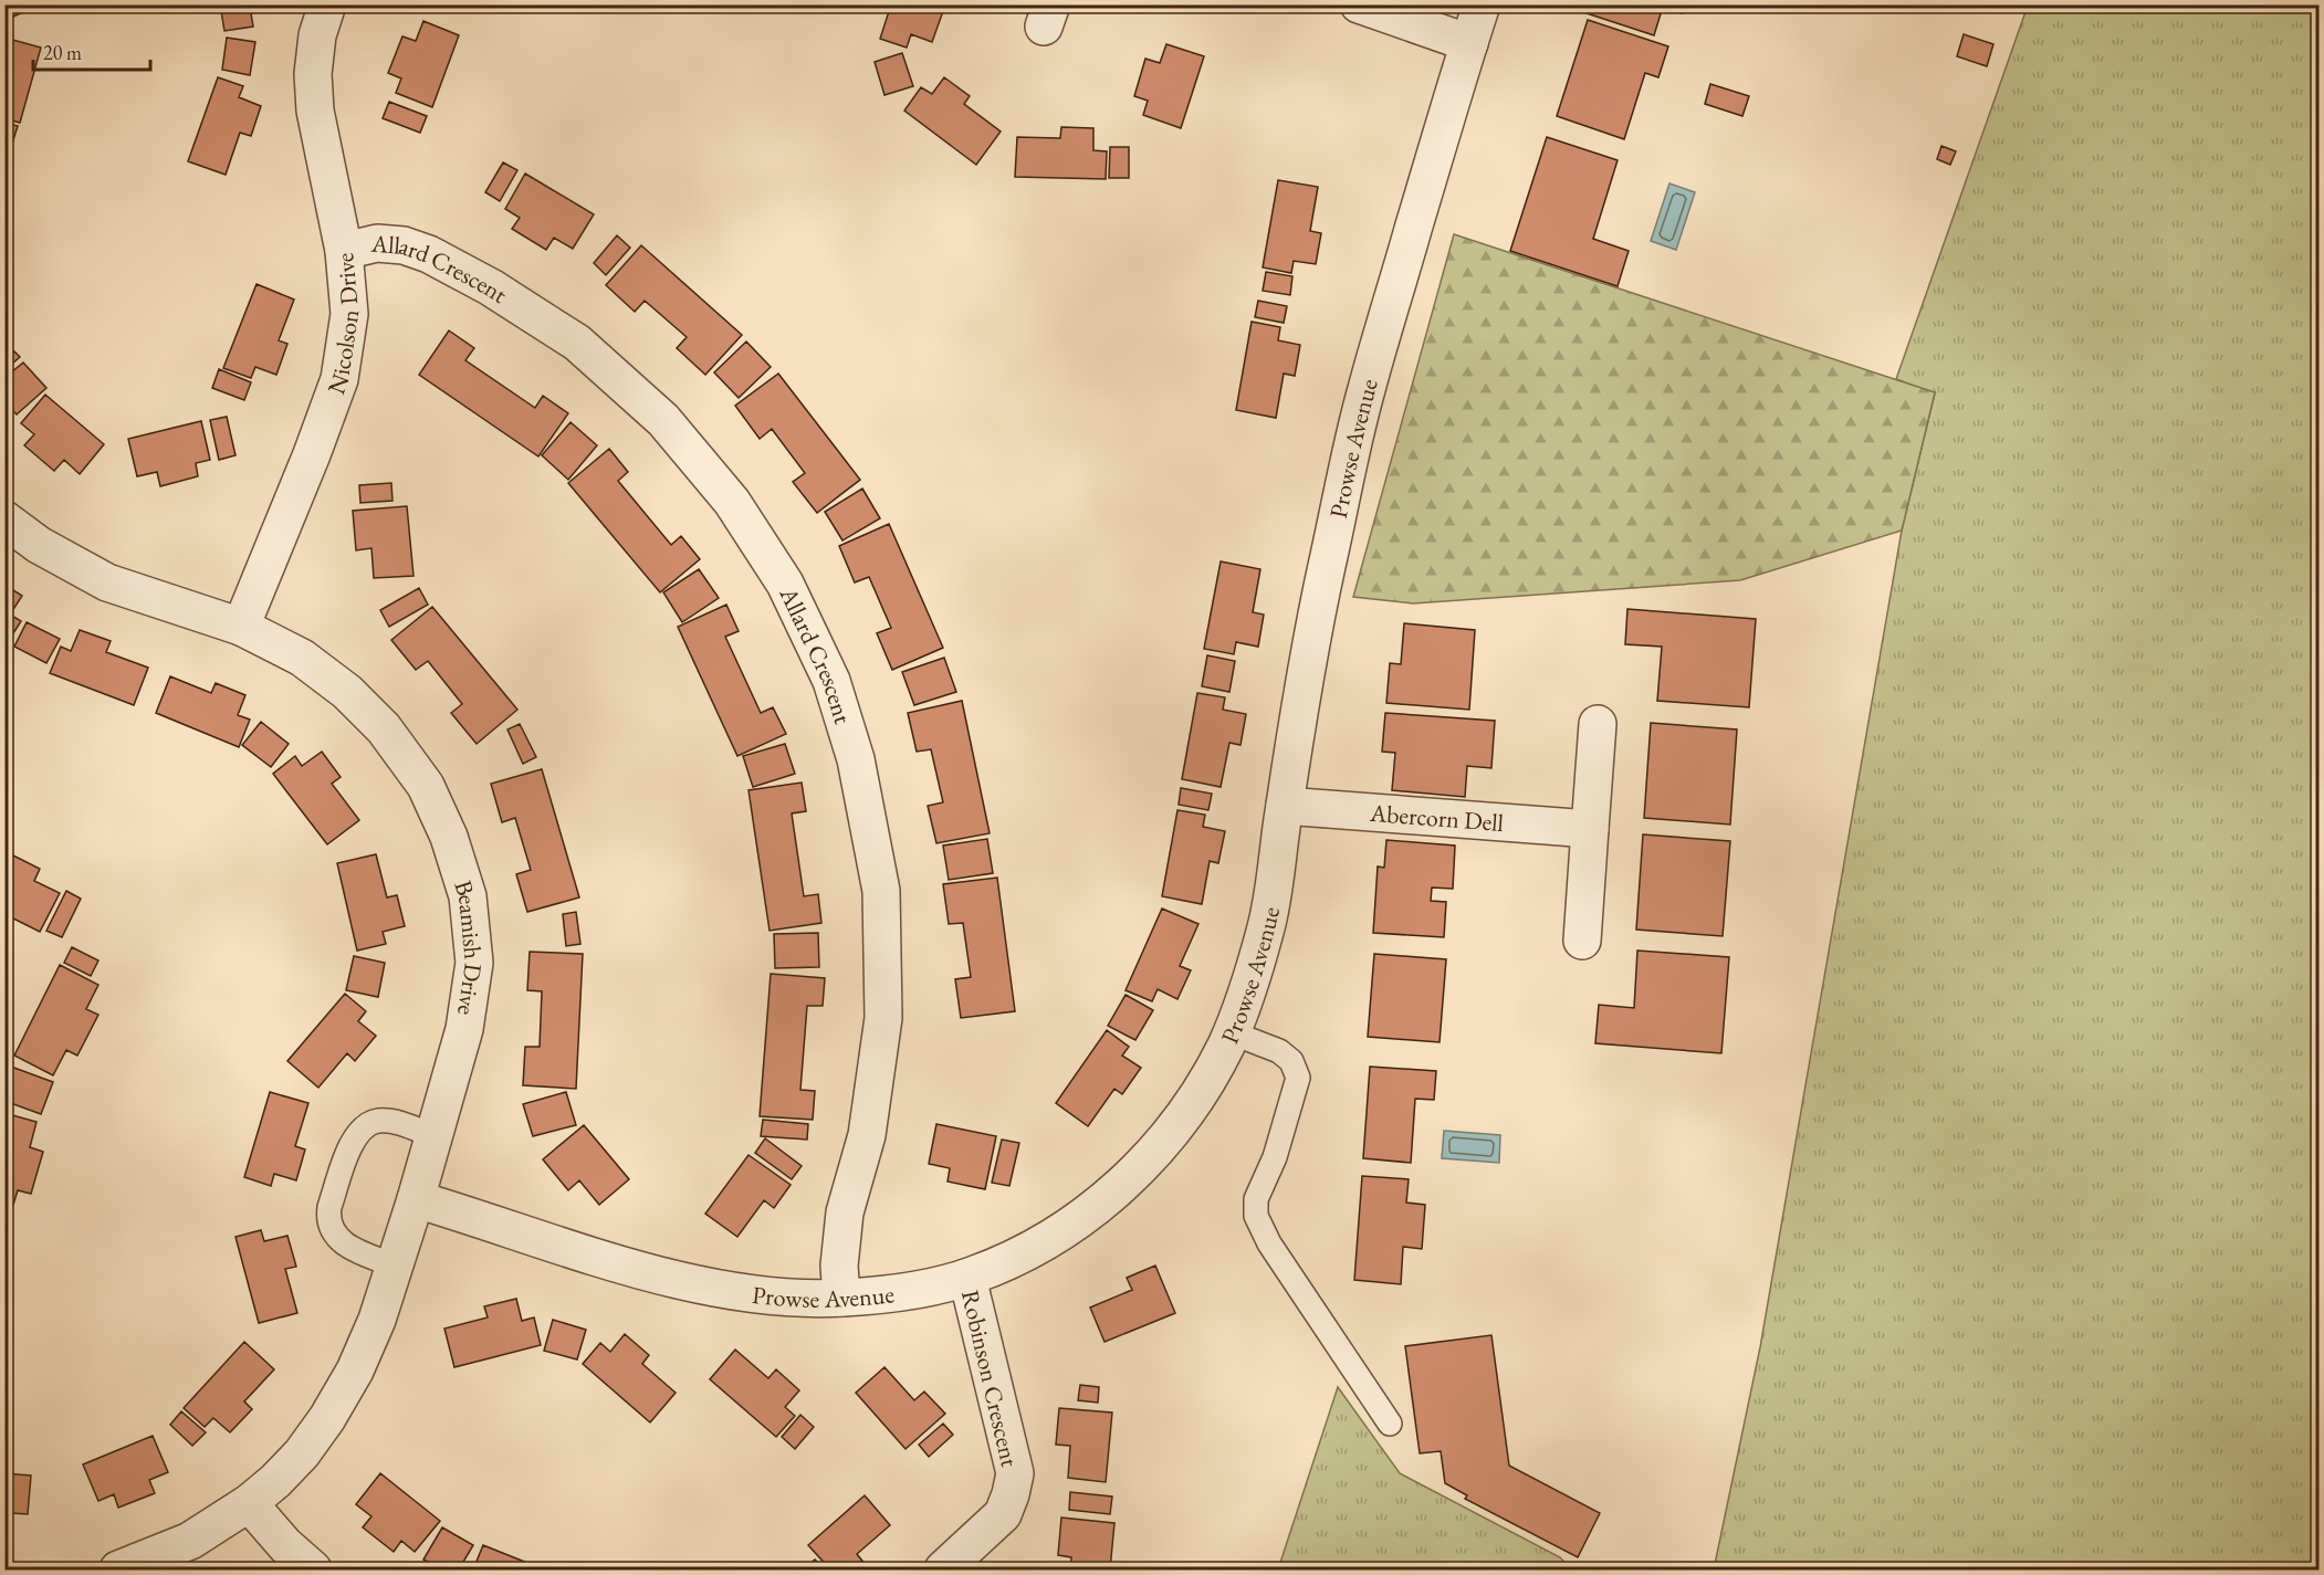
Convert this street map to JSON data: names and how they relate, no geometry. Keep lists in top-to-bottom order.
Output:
{
  "streets": {
    "street": [
      "Allard Crescent",
      "Nicolson Drive",
      "Prowse Avenue",
      "Abercorn Dell",
      "Beamish Drive",
      "Robinson Crescent"
    ]
  },
  "crossings": [
    ["Allard Crescent", "Nicolson Drive"],
    ["Allard Crescent", "Prowse Avenue"],
    ["Nicolson Drive", "Beamish Drive"],
    ["Prowse Avenue", "Abercorn Dell"],
    ["Prowse Avenue", "Beamish Drive"],
    ["Prowse Avenue", "Robinson Crescent"]
  ],
  "scale_bar": "20 m"
}
